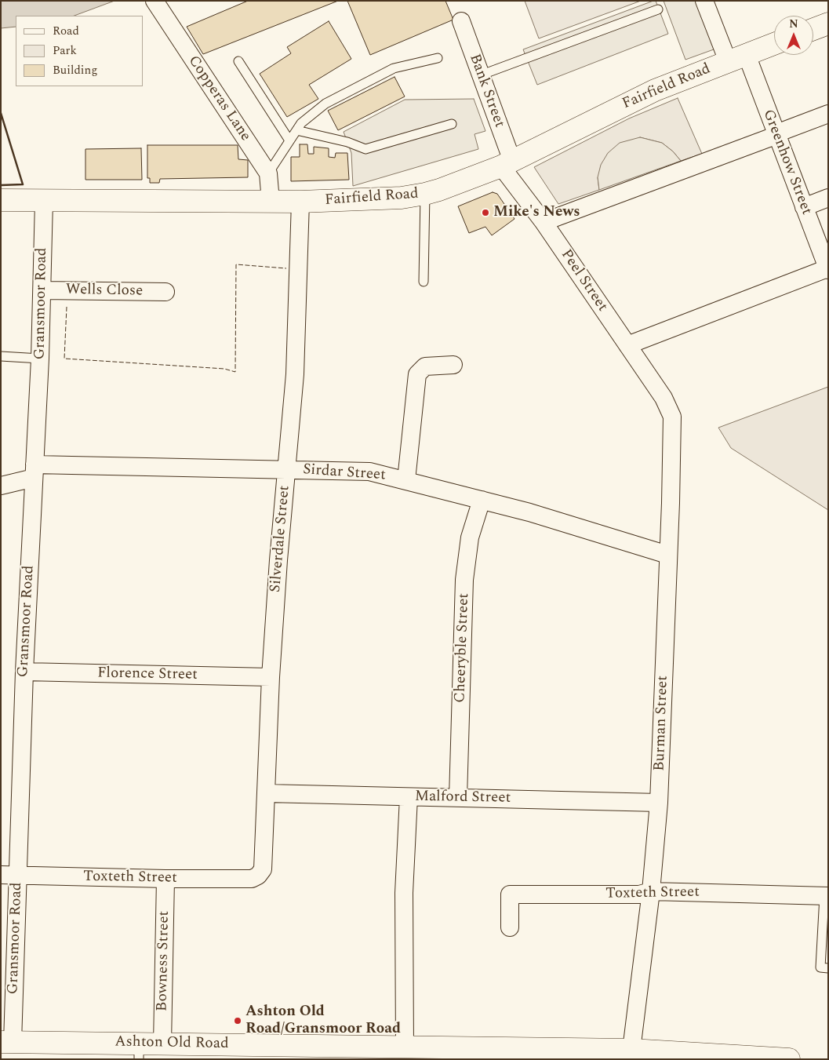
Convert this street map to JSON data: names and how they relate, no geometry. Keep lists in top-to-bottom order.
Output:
{
  "streets": {
    "main road": ["Fairfield Road", "Ashton Old Road"],
    "street": [
      "Bank Street",
      "Copperas Lane",
      "Greenhow Street",
      "Peel Street",
      "Wells Close",
      "Gransmoor Road",
      "Sirdar Street",
      "Silverdale Street",
      "Cheeryble Street",
      "Florence Street",
      "Burman Street",
      "Malford Street",
      "Toxteth Street",
      "Bowness Street"
    ]
  },
  "crossings": [
    ["Fairfield Road", "Bank Street"],
    ["Fairfield Road", "Copperas Lane"],
    ["Fairfield Road", "Greenhow Street"],
    ["Fairfield Road", "Peel Street"],
    ["Fairfield Road", "Gransmoor Road"],
    ["Fairfield Road", "Silverdale Street"],
    ["Bank Street", "Peel Street"],
    ["Peel Street", "Burman Street"],
    ["Wells Close", "Gransmoor Road"],
    ["Gransmoor Road", "Sirdar Street"],
    ["Gransmoor Road", "Florence Street"],
    ["Gransmoor Road", "Toxteth Street"],
    ["Gransmoor Road", "Ashton Old Road"],
    ["Sirdar Street", "Silverdale Street"],
    ["Sirdar Street", "Cheeryble Street"],
    ["Sirdar Street", "Burman Street"],
    ["Silverdale Street", "Florence Street"],
    ["Silverdale Street", "Malford Street"],
    ["Silverdale Street", "Toxteth Street"],
    ["Cheeryble Street", "Malford Street"],
    ["Burman Street", "Malford Street"],
    ["Burman Street", "Toxteth Street"],
    ["Burman Street", "Ashton Old Road"],
    ["Toxteth Street", "Bowness Street"],
    ["Bowness Street", "Ashton Old Road"]
  ],
  "places": ["Mike's News", "Ashton Old Road/Gransmoor Road"],
  "legend": ["Road", "Park", "Building"],
  "north": "top"
}
